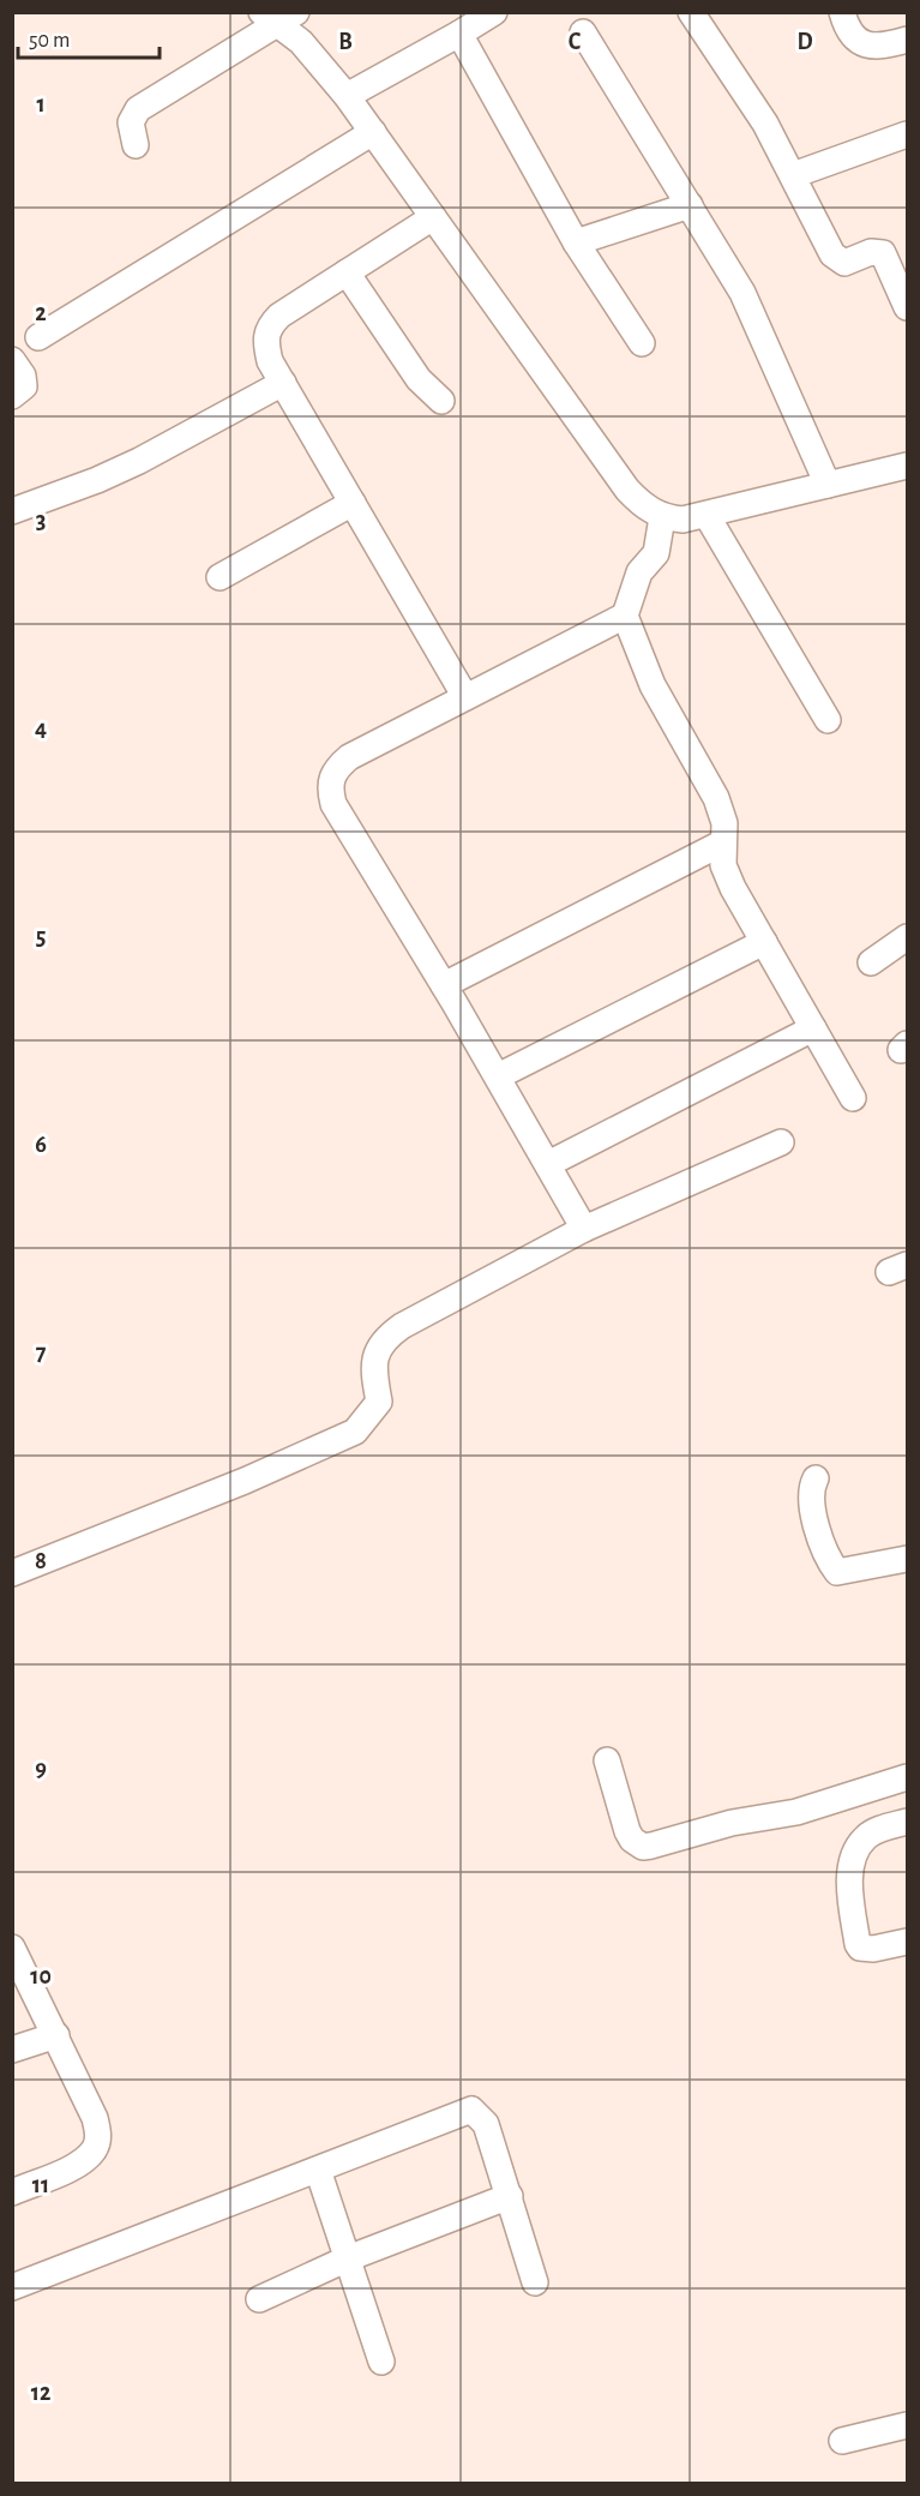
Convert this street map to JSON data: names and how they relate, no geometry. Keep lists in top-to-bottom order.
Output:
{
  "scale_bar": "50 m",
  "grid": {
    "columns": ["B", "C", "D"],
    "rows": [
      "1",
      "2",
      "3",
      "4",
      "5",
      "6",
      "7",
      "8",
      "9",
      "10",
      "11",
      "12"
    ]
  }
}
